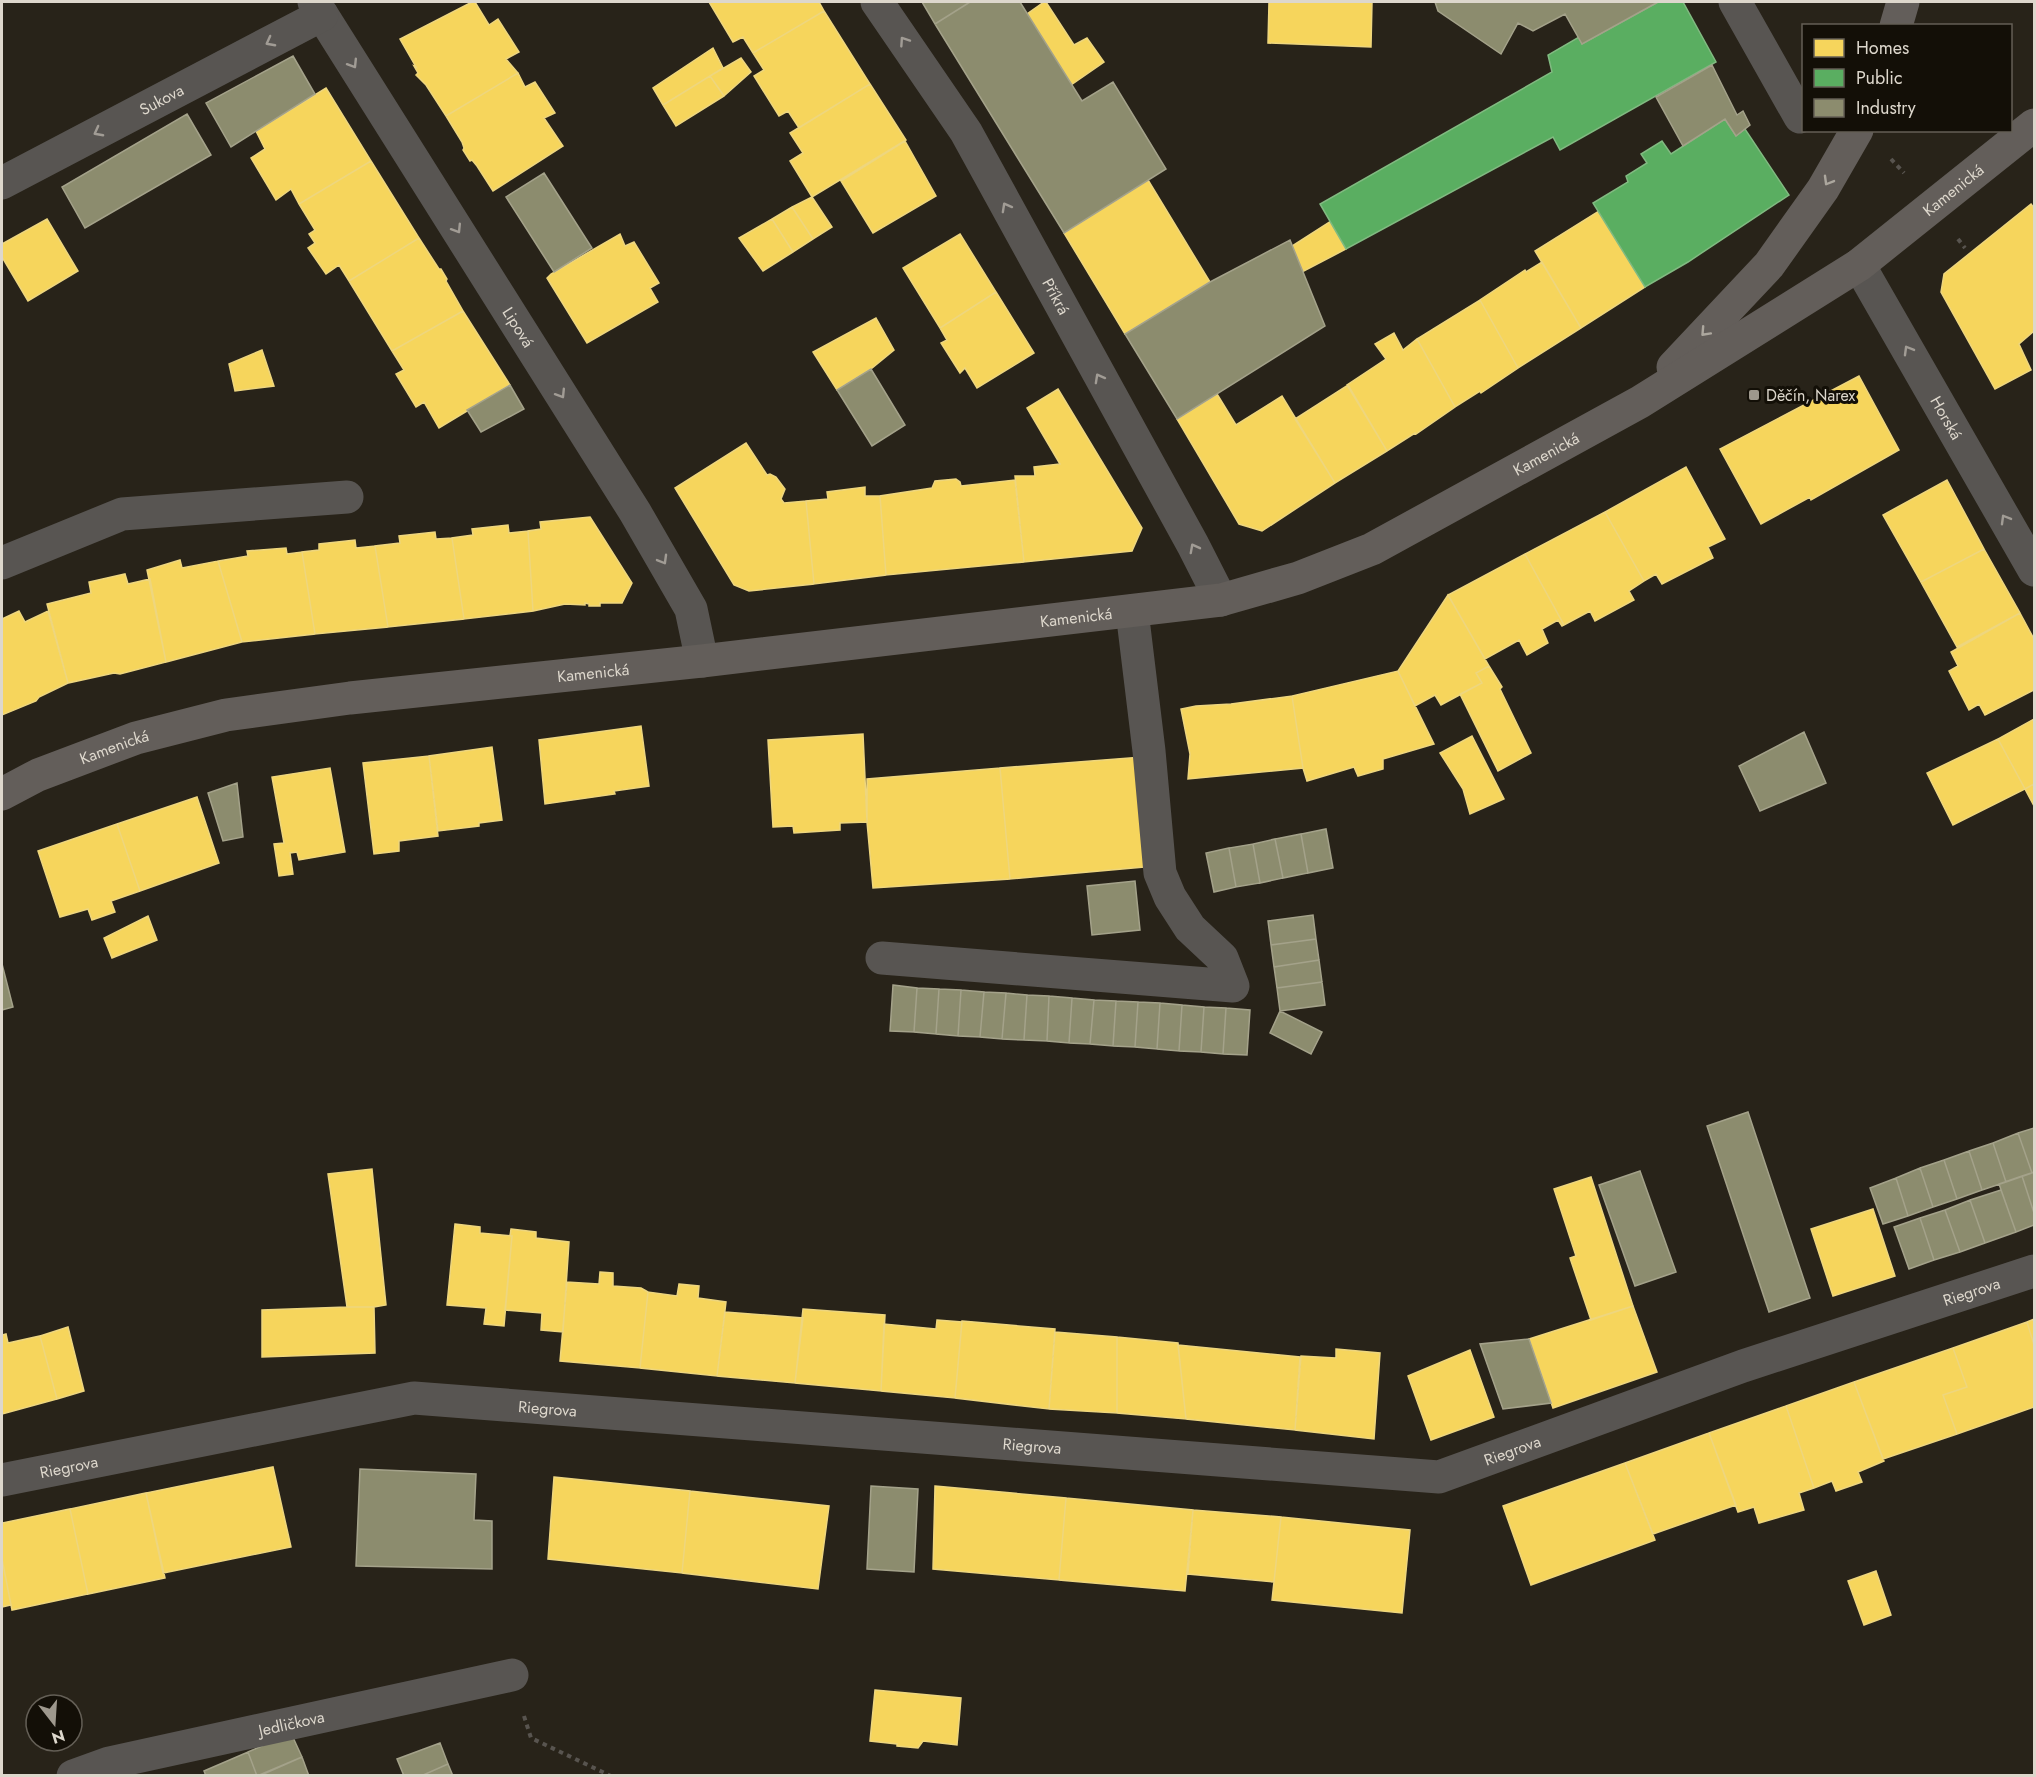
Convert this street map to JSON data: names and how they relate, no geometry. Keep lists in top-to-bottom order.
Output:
{
  "streets": {
    "main road": ["Kamenická"],
    "street": [
      "Sukova",
      "Příkrá",
      "Lipová",
      "Horská",
      "Riegrova",
      "Jedličkova"
    ]
  },
  "crossings": [
    ["Sukova", "Lipová"],
    ["Kamenická", "Příkrá"],
    ["Kamenická", "Lipová"],
    ["Kamenická", "Horská"]
  ],
  "one_way": [
    "Sukova",
    "Příkrá",
    "Lipová",
    "Horská"
  ],
  "places": {
    "transit": ["Děčín, Narex"]
  },
  "legend": ["Homes", "Public", "Industry"],
  "north": "bottom"
}
